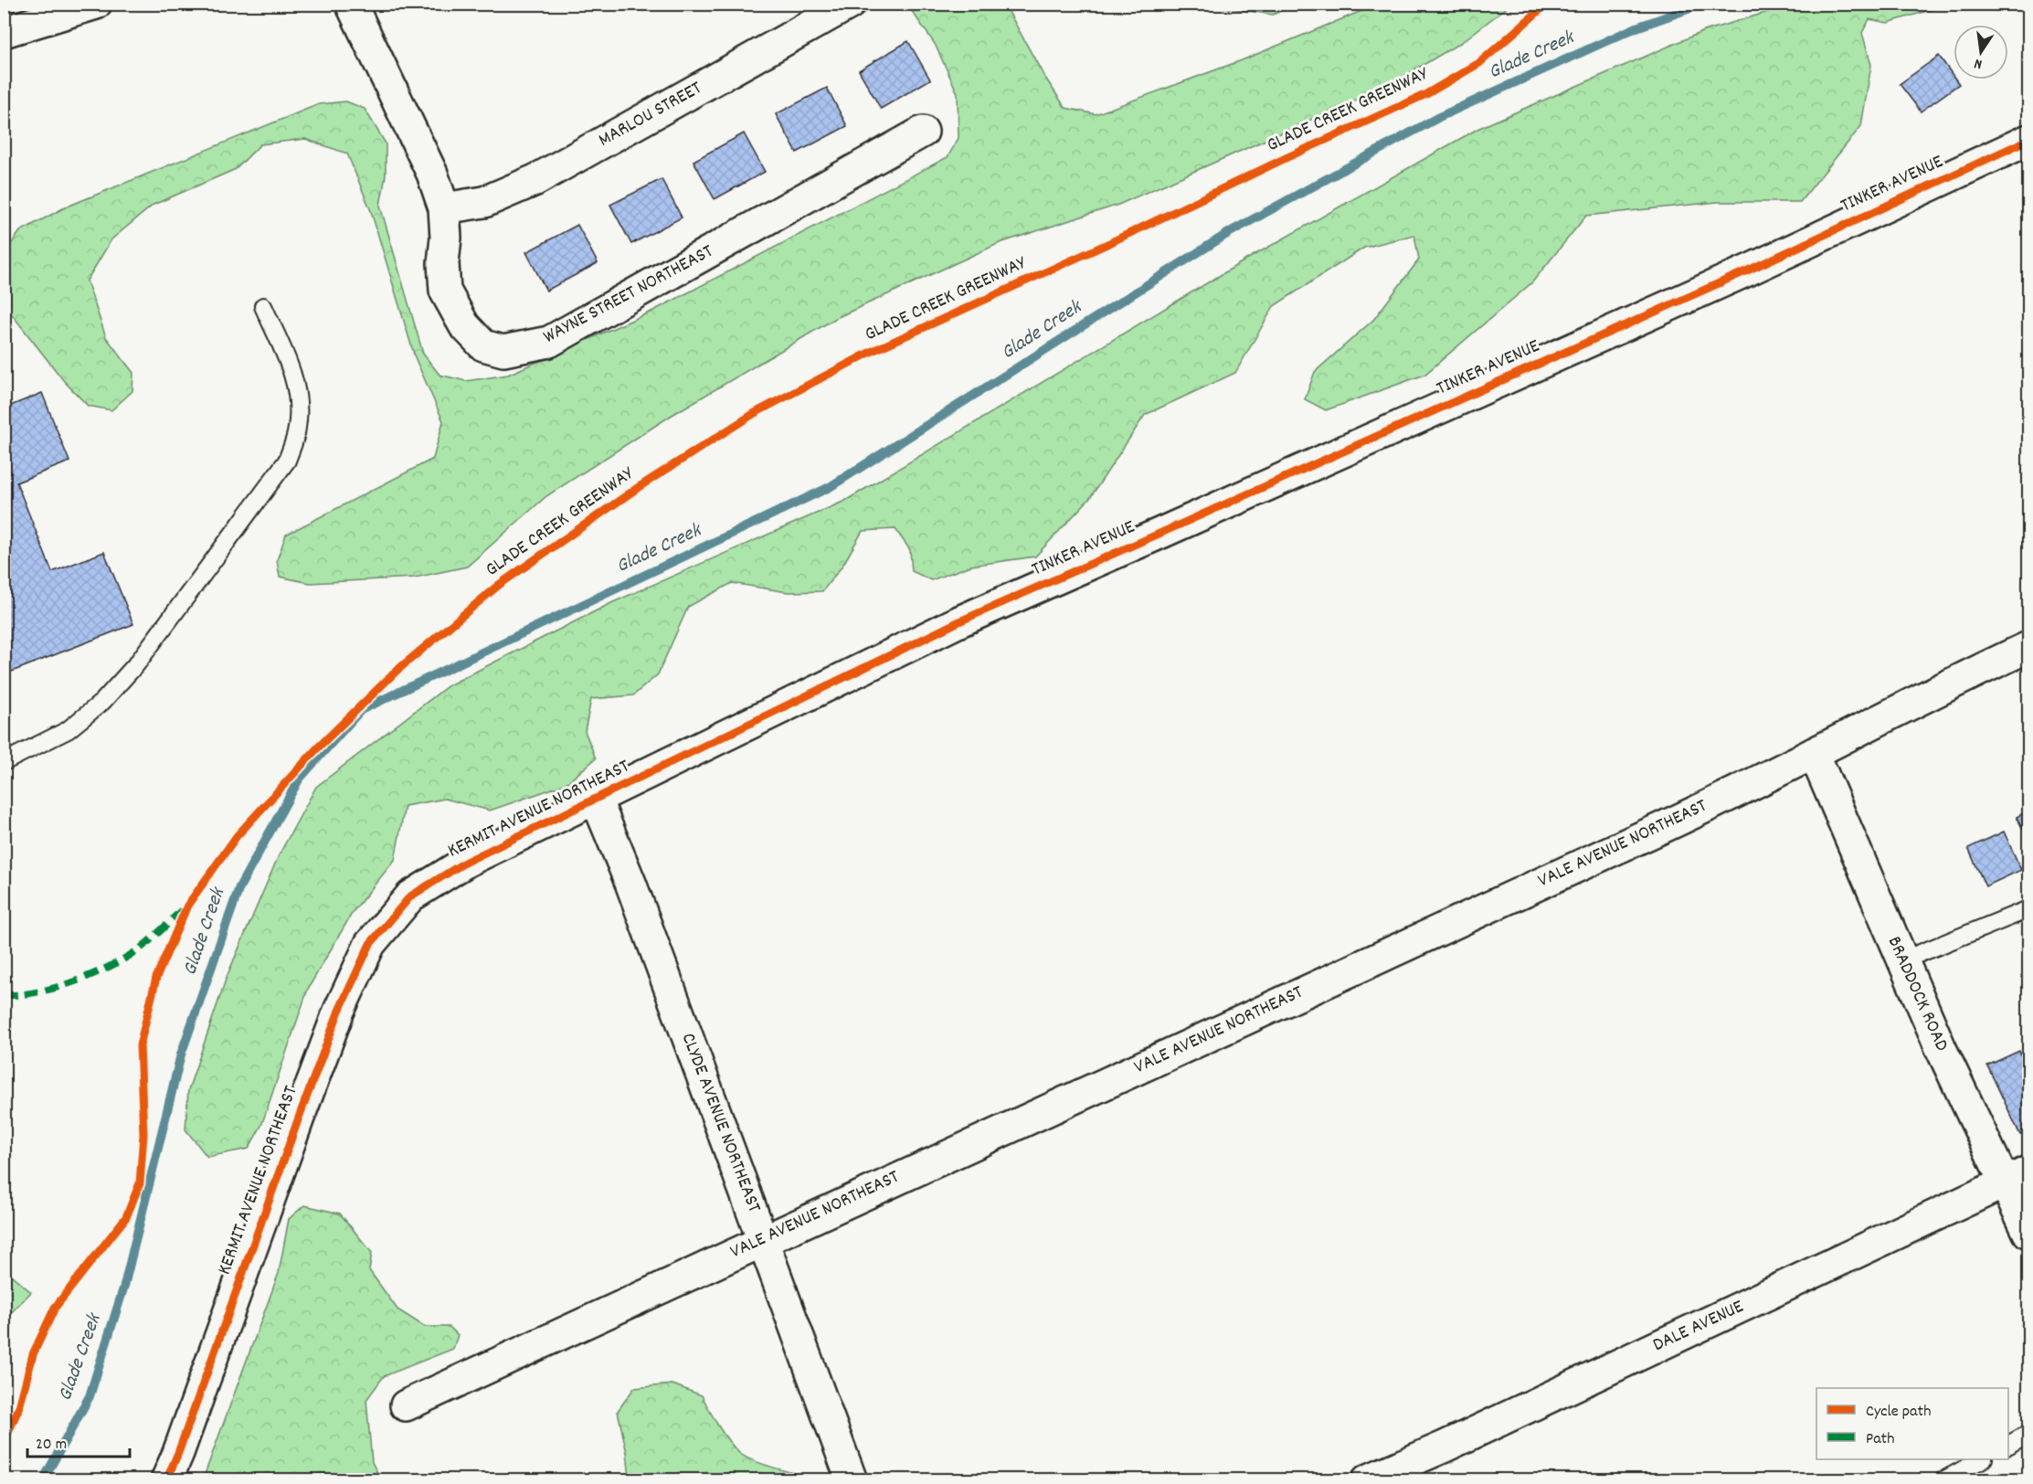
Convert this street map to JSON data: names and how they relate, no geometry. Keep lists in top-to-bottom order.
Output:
{
  "streets": {
    "street": [
      "MARLOU STREET",
      "TINKER AVENUE",
      "WAYNE STREET NORTHEAST",
      "KERMIT AVENUE NORTHEAST",
      "VALE AVENUE NORTHEAST",
      "BRADDOCK ROAD",
      "CLYDE AVENUE NORTHEAST",
      "DALE AVENUE"
    ],
    "cycle path": ["GLADE CREEK GREENWAY"]
  },
  "crossings": [
    ["MARLOU STREET", "WAYNE STREET NORTHEAST"],
    ["TINKER AVENUE", "KERMIT AVENUE NORTHEAST"],
    ["KERMIT AVENUE NORTHEAST", "CLYDE AVENUE NORTHEAST"],
    ["VALE AVENUE NORTHEAST", "BRADDOCK ROAD"],
    ["VALE AVENUE NORTHEAST", "CLYDE AVENUE NORTHEAST"],
    ["BRADDOCK ROAD", "DALE AVENUE"]
  ],
  "water": ["Glade Creek"],
  "legend": ["Cycle path", "Path"],
  "scale_bar": "20 m",
  "north": "bottom"
}
